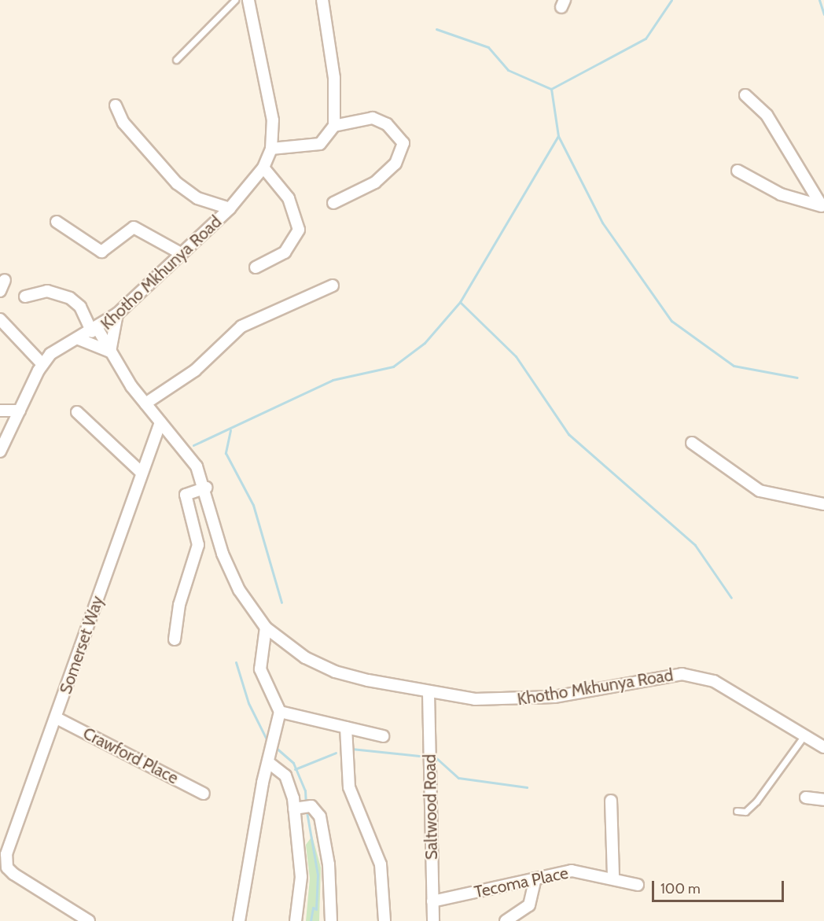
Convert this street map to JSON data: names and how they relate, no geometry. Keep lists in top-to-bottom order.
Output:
{
  "streets": {
    "street": [
      "Khotho Mkhunya Road",
      "Somerset Way",
      "Crawford Place",
      "Saltwood Road",
      "Tecoma Place"
    ]
  },
  "crossings": [
    ["Khotho Mkhunya Road", "Somerset Way"],
    ["Khotho Mkhunya Road", "Saltwood Road"],
    ["Somerset Way", "Crawford Place"],
    ["Saltwood Road", "Tecoma Place"]
  ],
  "scale_bar": "100 m"
}
